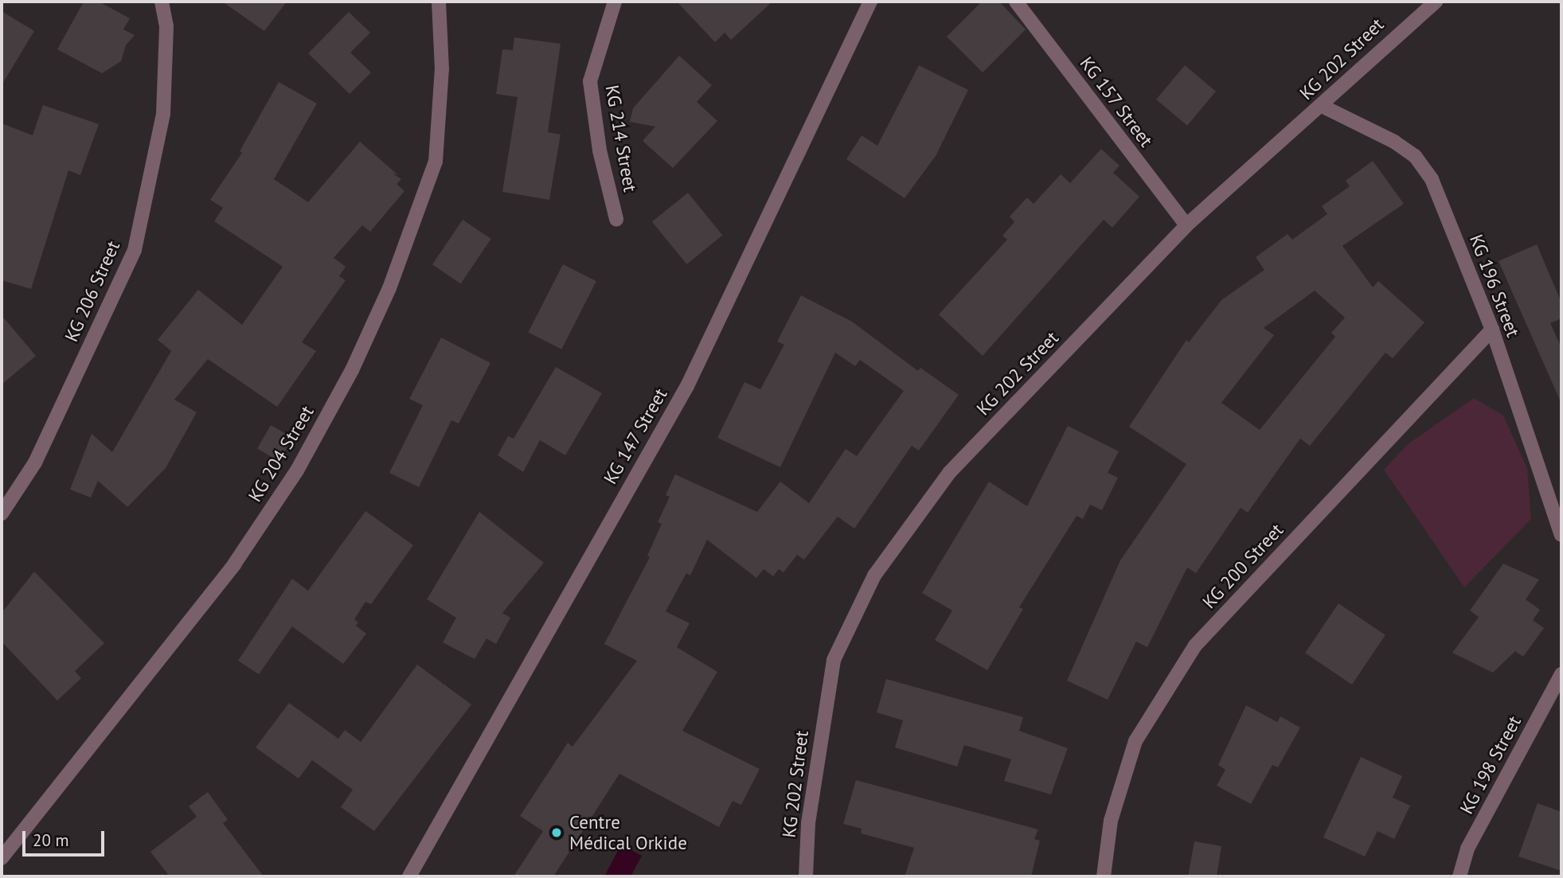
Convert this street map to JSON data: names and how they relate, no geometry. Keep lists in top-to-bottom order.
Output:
{
  "streets": {
    "street": [
      "KG 202 Street",
      "KG 157 Street",
      "KG 214 Street",
      "KG 196 Street",
      "KG 206 Street",
      "KG 147 Street",
      "KG 204 Street",
      "KG 200 Street",
      "KG 198 Street"
    ]
  },
  "crossings": [
    ["KG 202 Street", "KG 157 Street"],
    ["KG 202 Street", "KG 196 Street"],
    ["KG 196 Street", "KG 200 Street"]
  ],
  "places": ["Centre Médical Orkide"],
  "scale_bar": "20 m"
}
